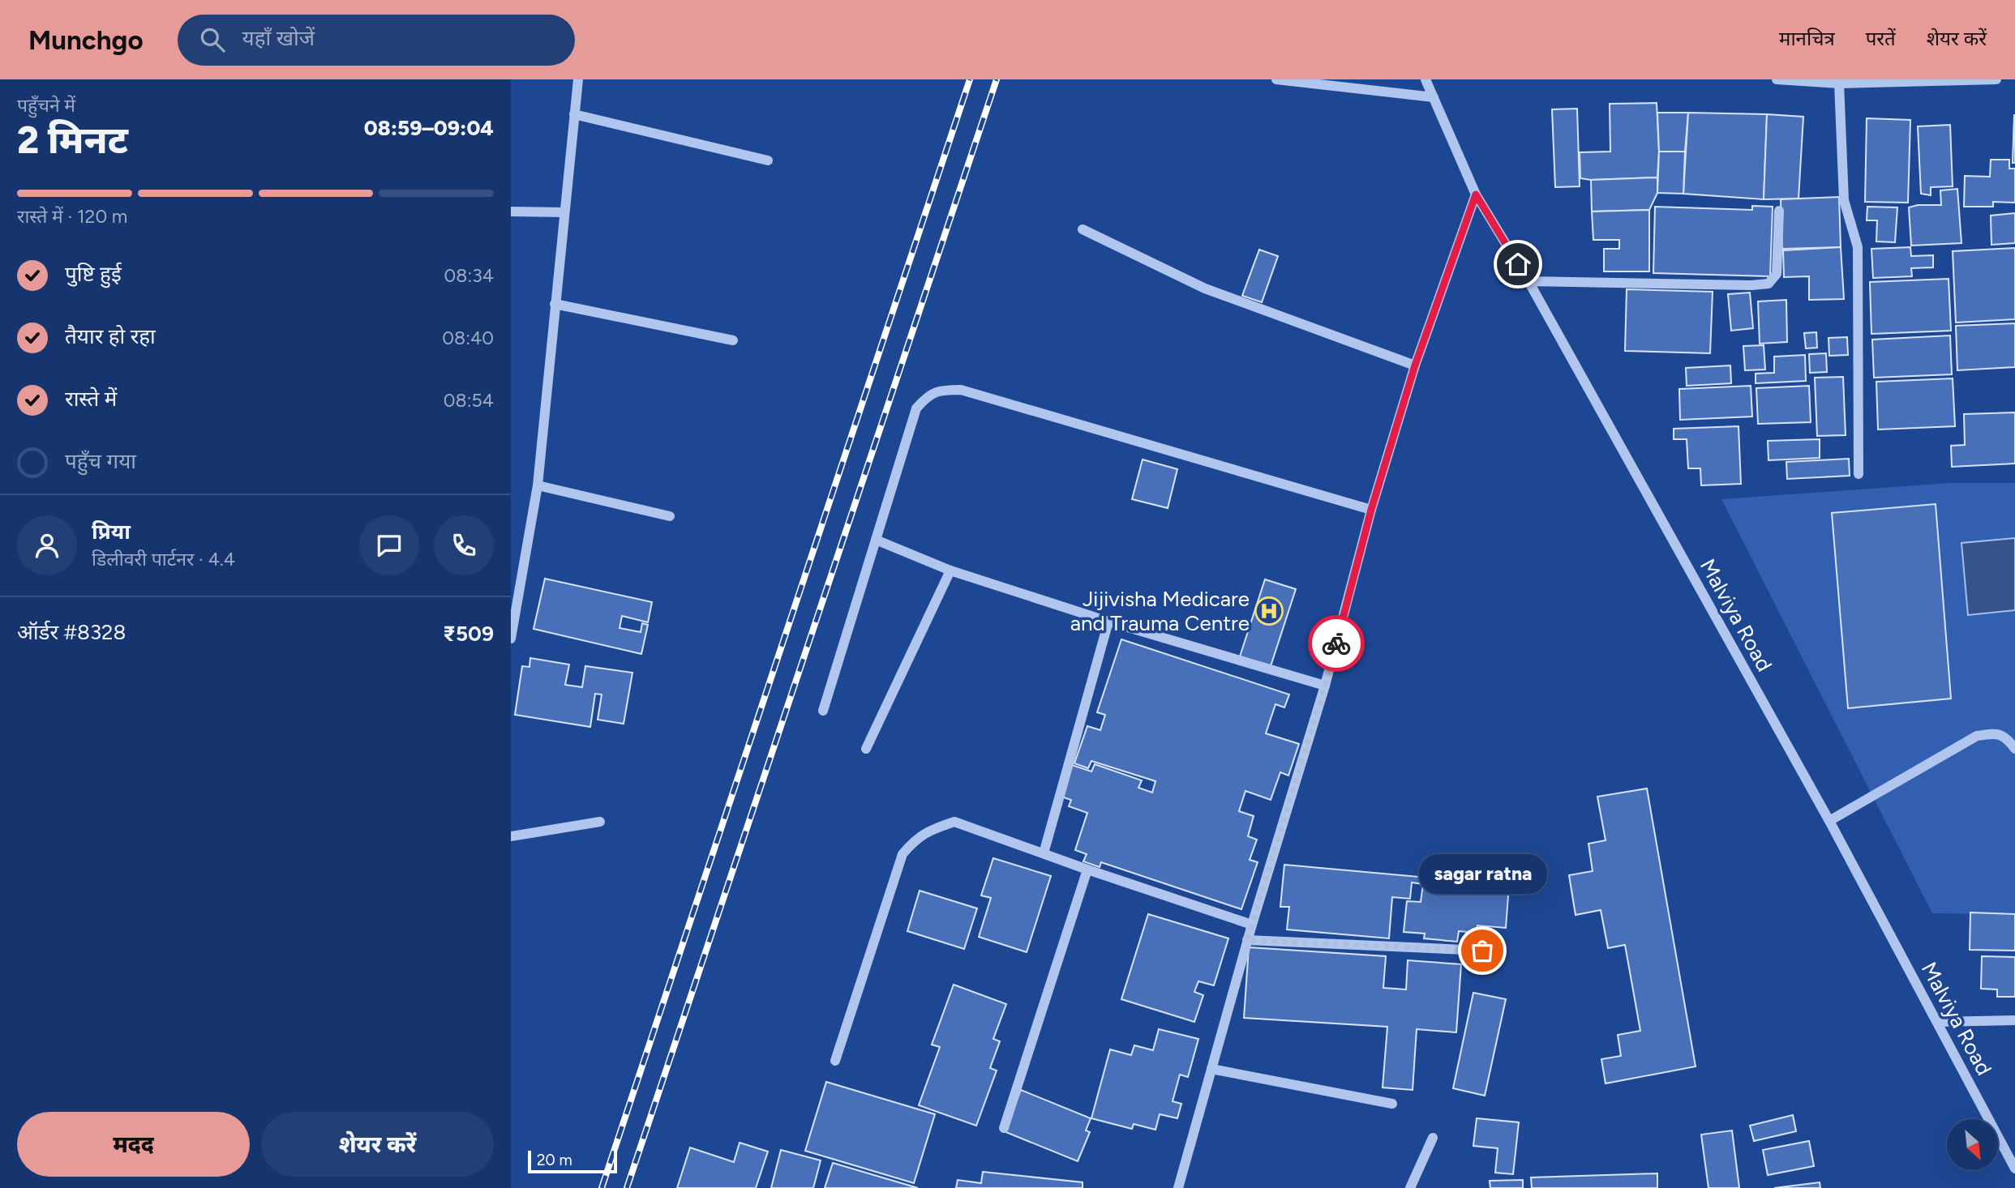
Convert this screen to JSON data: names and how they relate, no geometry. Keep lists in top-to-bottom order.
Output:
{
  "streets": {
    "street": ["Malviya Road"]
  },
  "places": {
    "hospital": ["Jijivisha Medicare and Trauma Centre"],
    "other": ["sagar ratna"]
  },
  "scale_bar": "20 m",
  "north": "bottom right",
  "page": {
    "header": "Munchgo",
    "search": "यहाँ खोजें",
    "nav": ["मानचित्र", "परतें", "शेयर करें"],
    "heading": ["2 मिनट", "पहुँचने में", "08:59–09:04"],
    "panel": [
      "प्रिया",
      "डिलीवरी पार्टनर · 4.4",
      "ऑर्डर #8328",
      "₹509"
    ],
    "bar": "रास्ते में · 120 m",
    "list": [
      ["पुष्टि हुई", "08:34"],
      ["तैयार हो रहा", "08:40"],
      ["रास्ते में", "08:54"],
      "पहुँच गया"
    ],
    "bubble": "sagar ratna",
    "buttons": ["मदद", "शेयर करें"],
    "scale": "20 m"
  }
}
